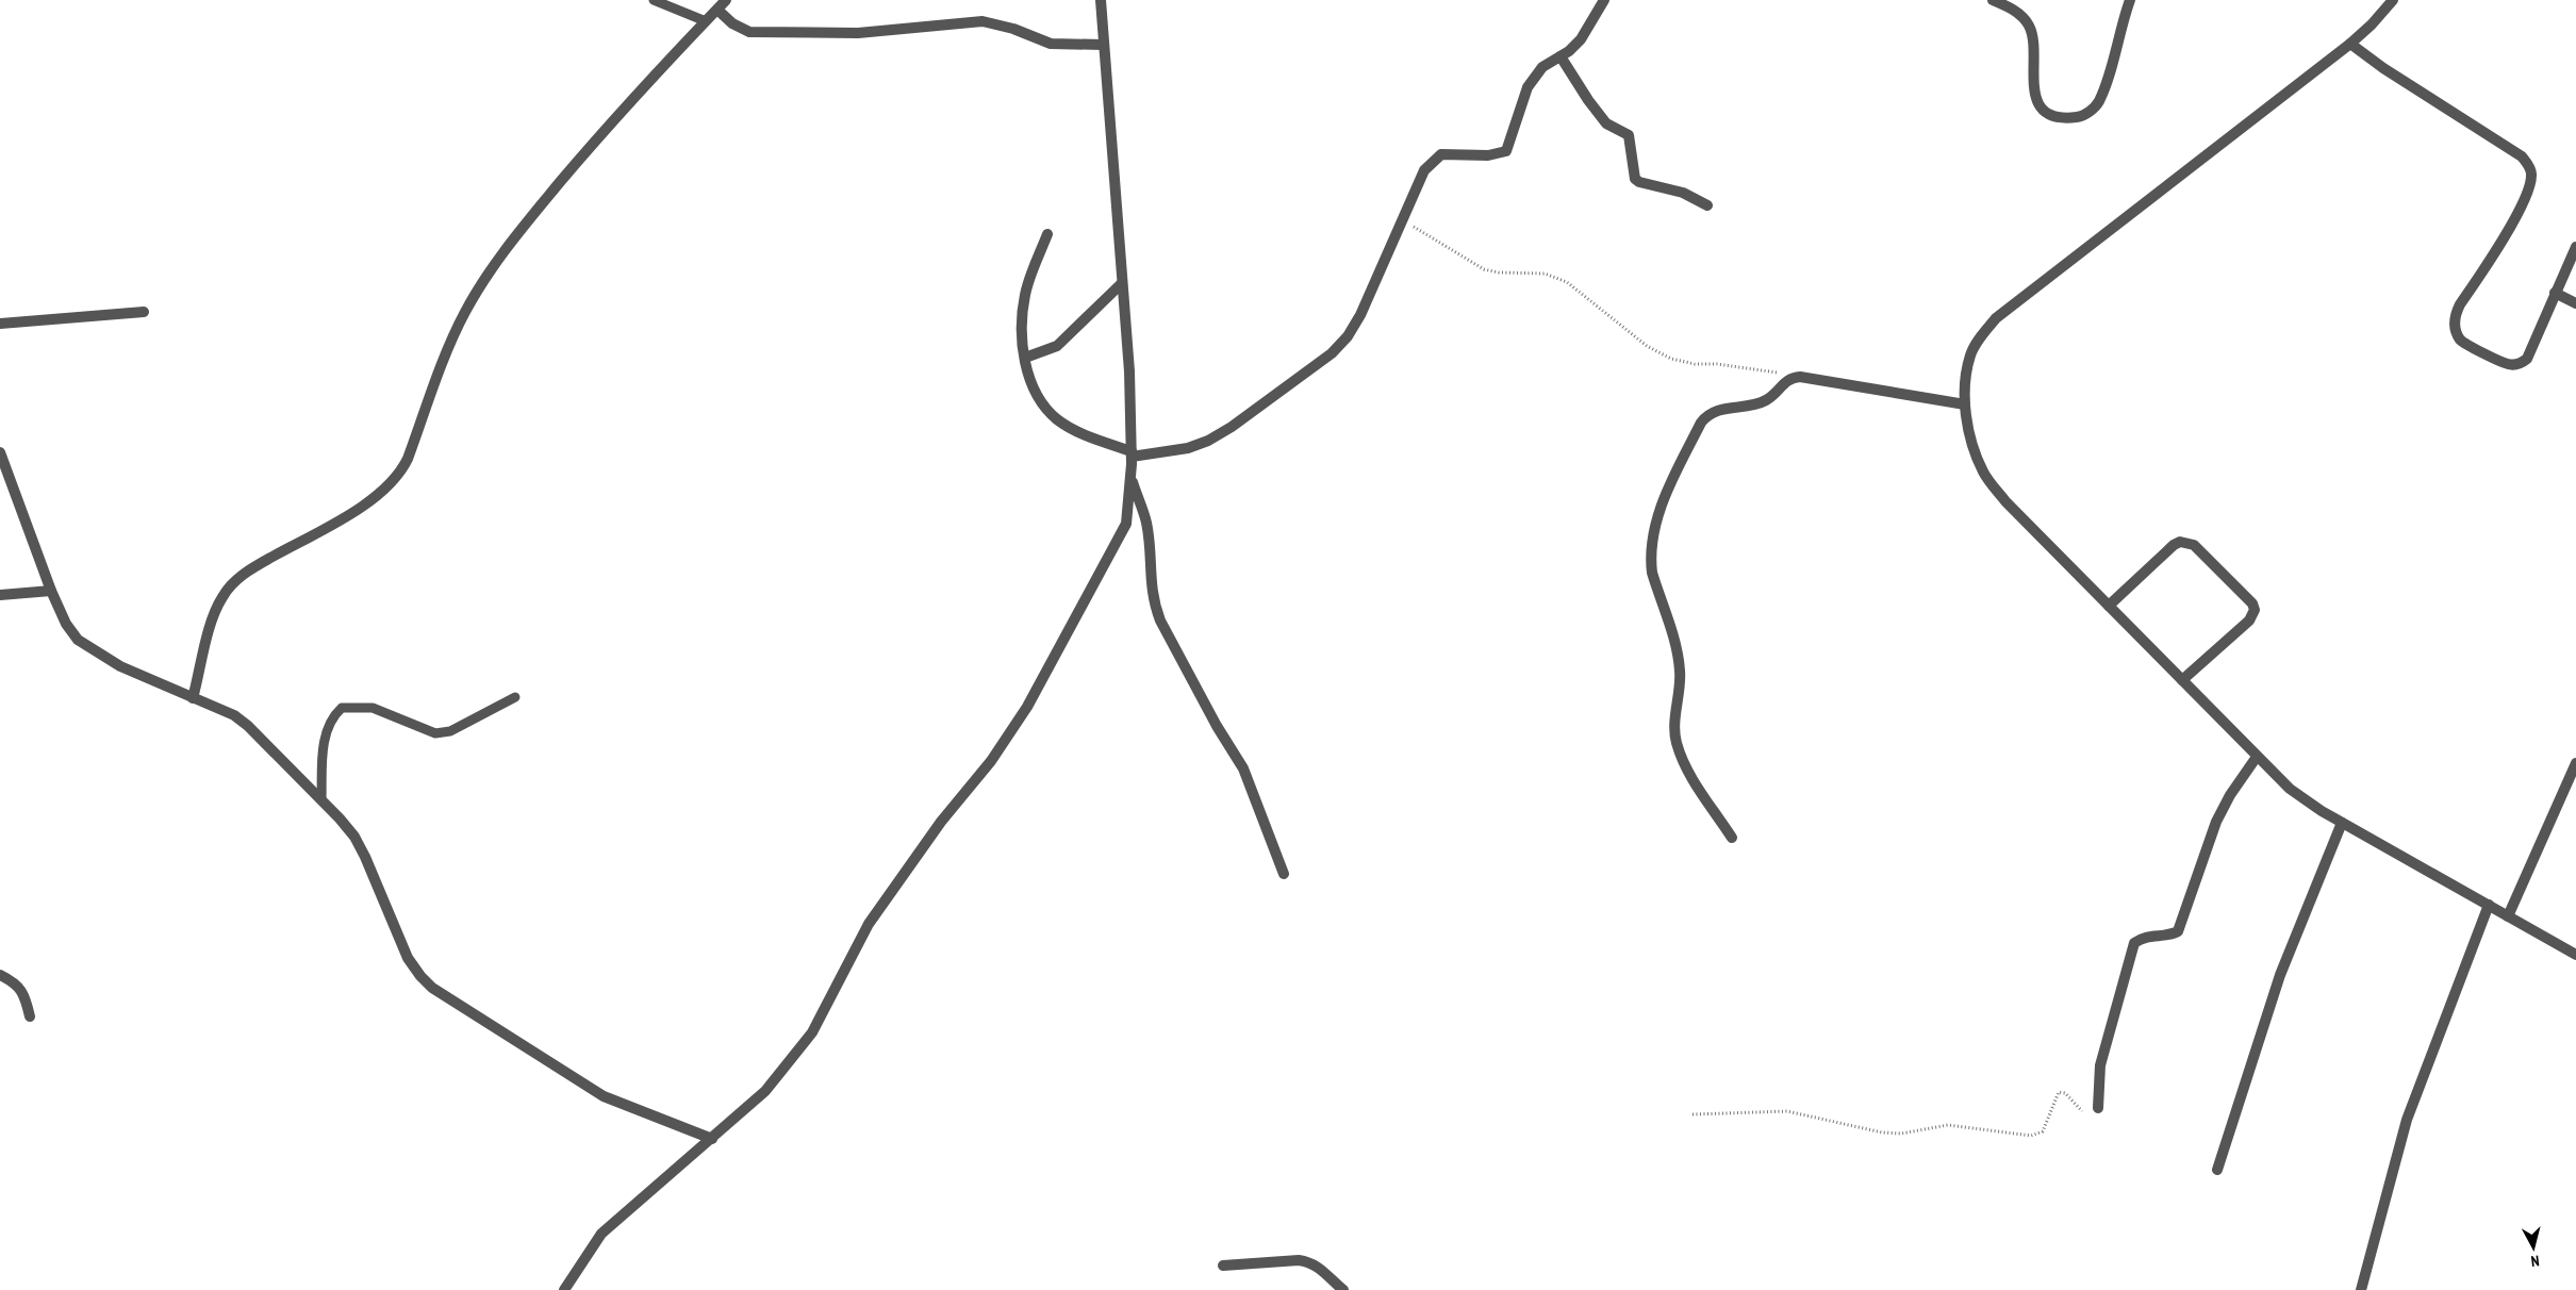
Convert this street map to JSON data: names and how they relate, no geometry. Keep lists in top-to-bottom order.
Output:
{
  "north": "bottom"
}
